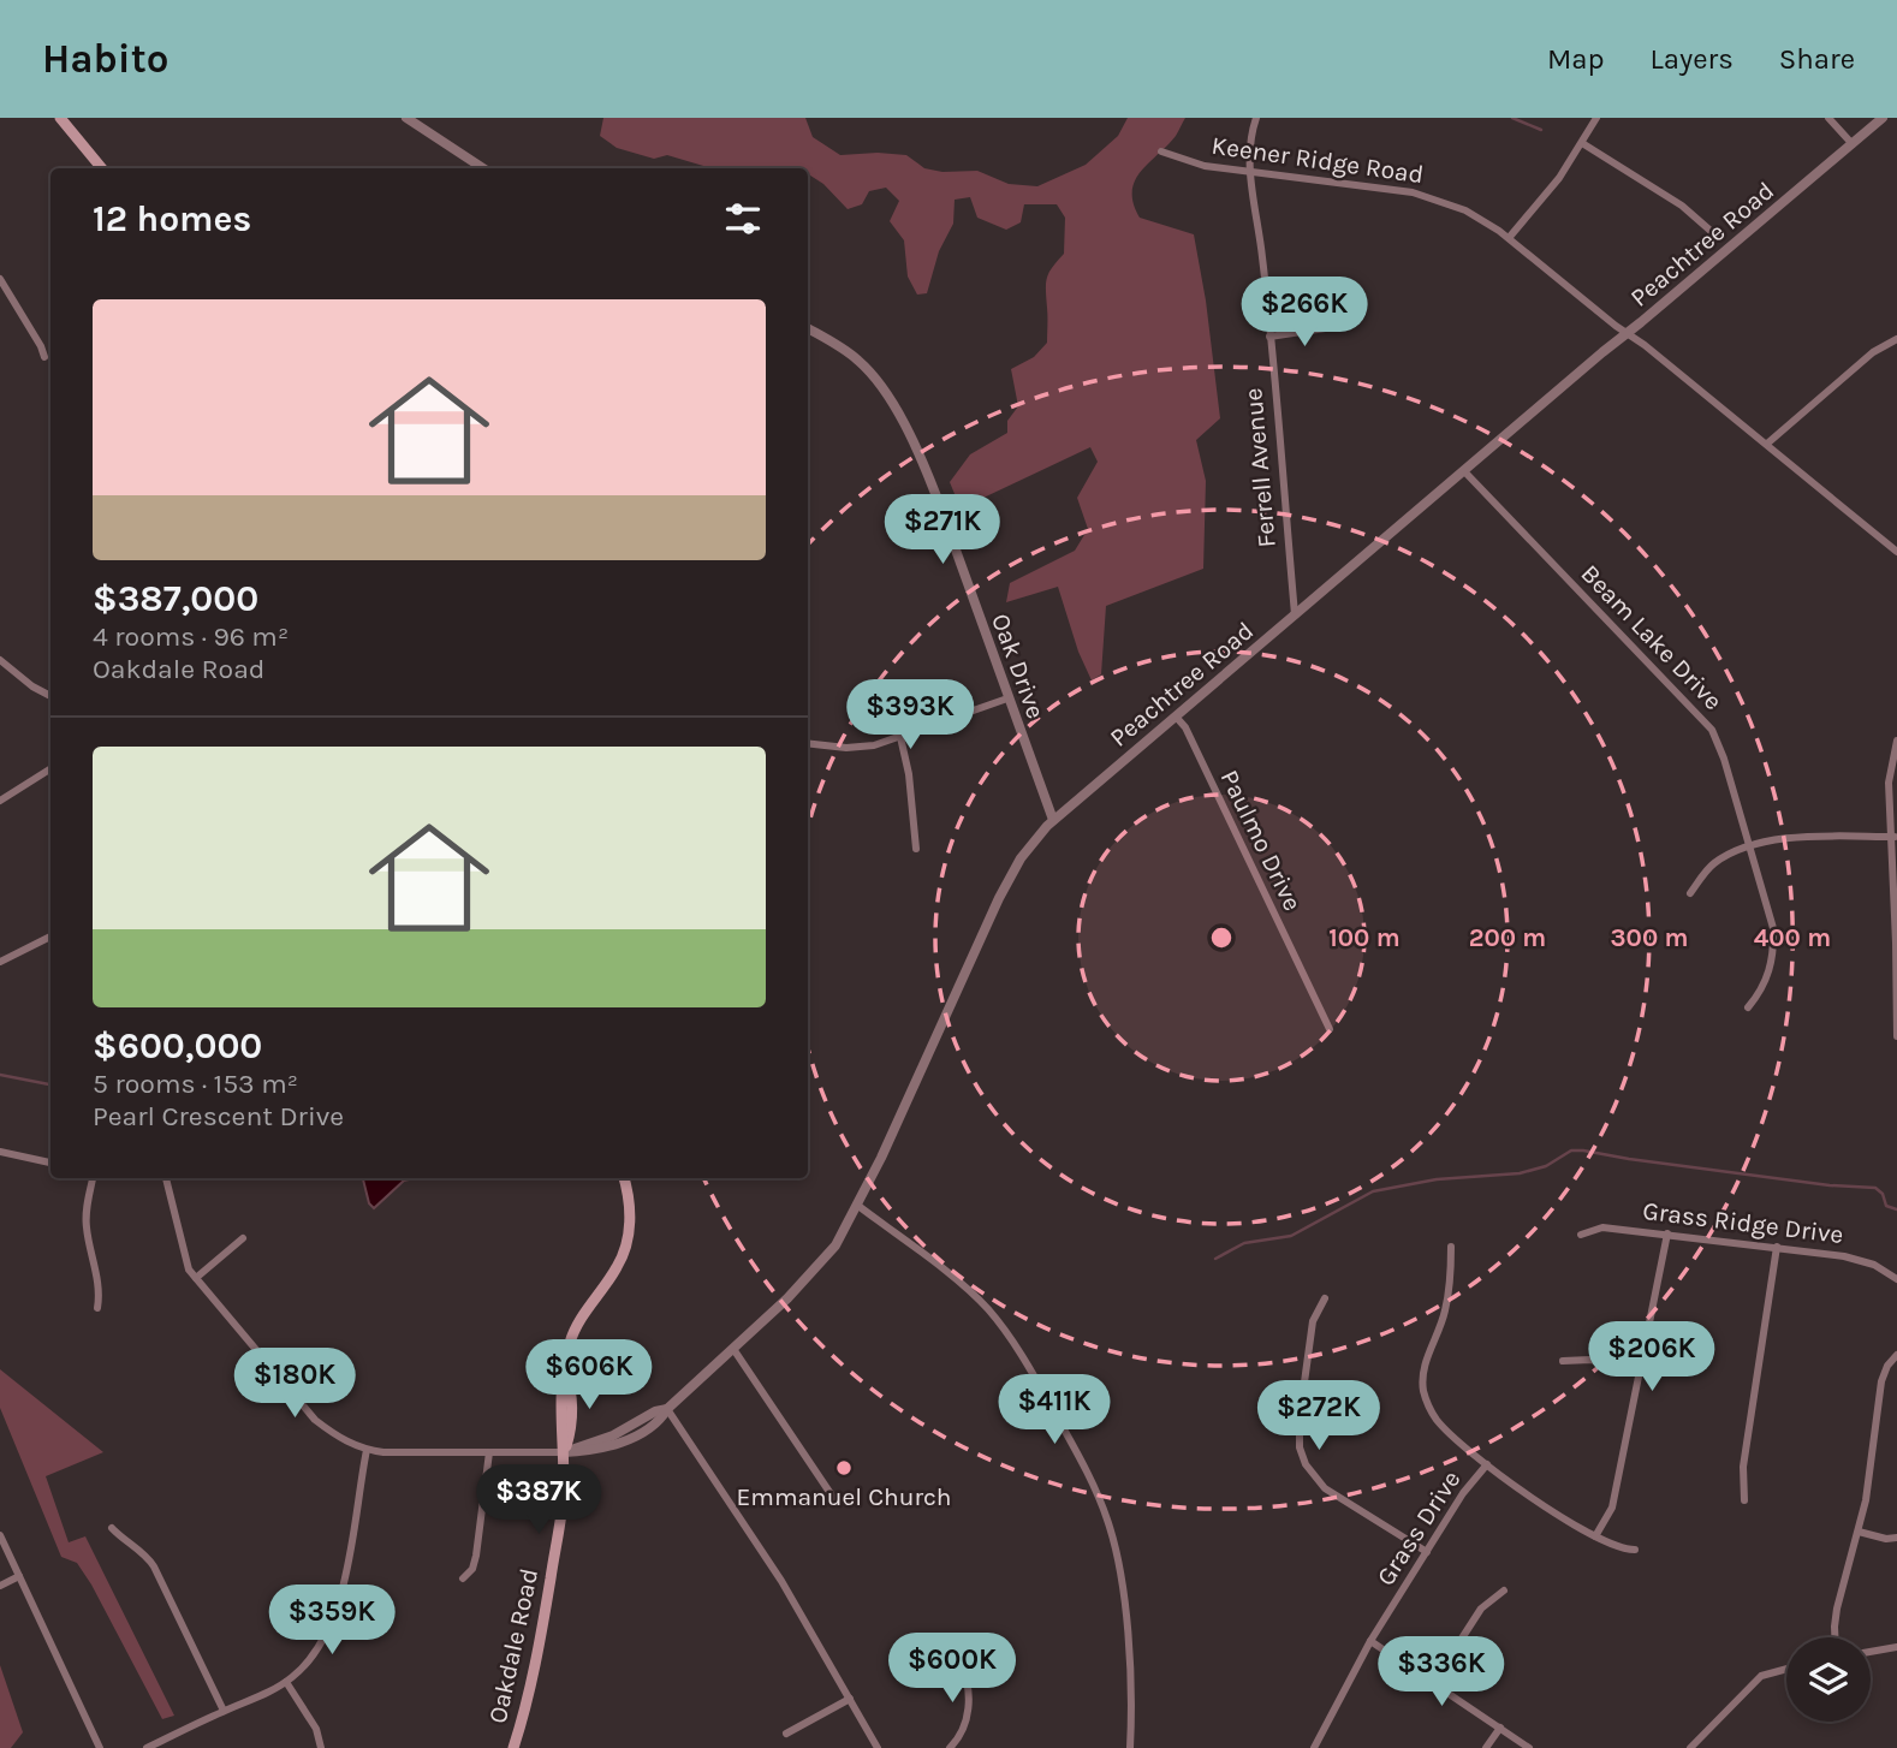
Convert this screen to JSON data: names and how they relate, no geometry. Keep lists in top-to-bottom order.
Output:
{
  "streets": {
    "main road": ["Oakdale Road"],
    "street": [
      "Keener Ridge Road",
      "Peachtree Road",
      "Ferrell Avenue",
      "Beam Lake Drive",
      "Oak Drive",
      "Paulmo Drive",
      "Grass Ridge Drive",
      "Grass Drive"
    ]
  },
  "crossings": [
    ["Keener Ridge Road", "Peachtree Road"],
    ["Keener Ridge Road", "Ferrell Avenue"],
    ["Peachtree Road", "Ferrell Avenue"],
    ["Peachtree Road", "Beam Lake Drive"],
    ["Peachtree Road", "Oak Drive"],
    ["Peachtree Road", "Paulmo Drive"],
    ["Peachtree Road", "Oakdale Road"]
  ],
  "places": ["Emmanuel Church"],
  "page": {
    "header": "Habito",
    "nav": ["Map", "Layers", "Share"],
    "heading": "12 homes",
    "list": [
      {
        "name": "$387,000",
        "note": "4 rooms · 96 m² · Oakdale Road"
      },
      {
        "name": "$600,000",
        "note": "5 rooms · 153 m² · Pearl Crescent Drive"
      }
    ],
    "price": [
      "$266K",
      "$271K",
      "$393K",
      "$206K",
      "$606K",
      "$180K",
      "$411K",
      "$272K",
      "$387K",
      "$359K",
      "$600K",
      "$336K"
    ]
  },
  "rings": [
    "100 m",
    "200 m",
    "300 m",
    "400 m"
  ]
}
